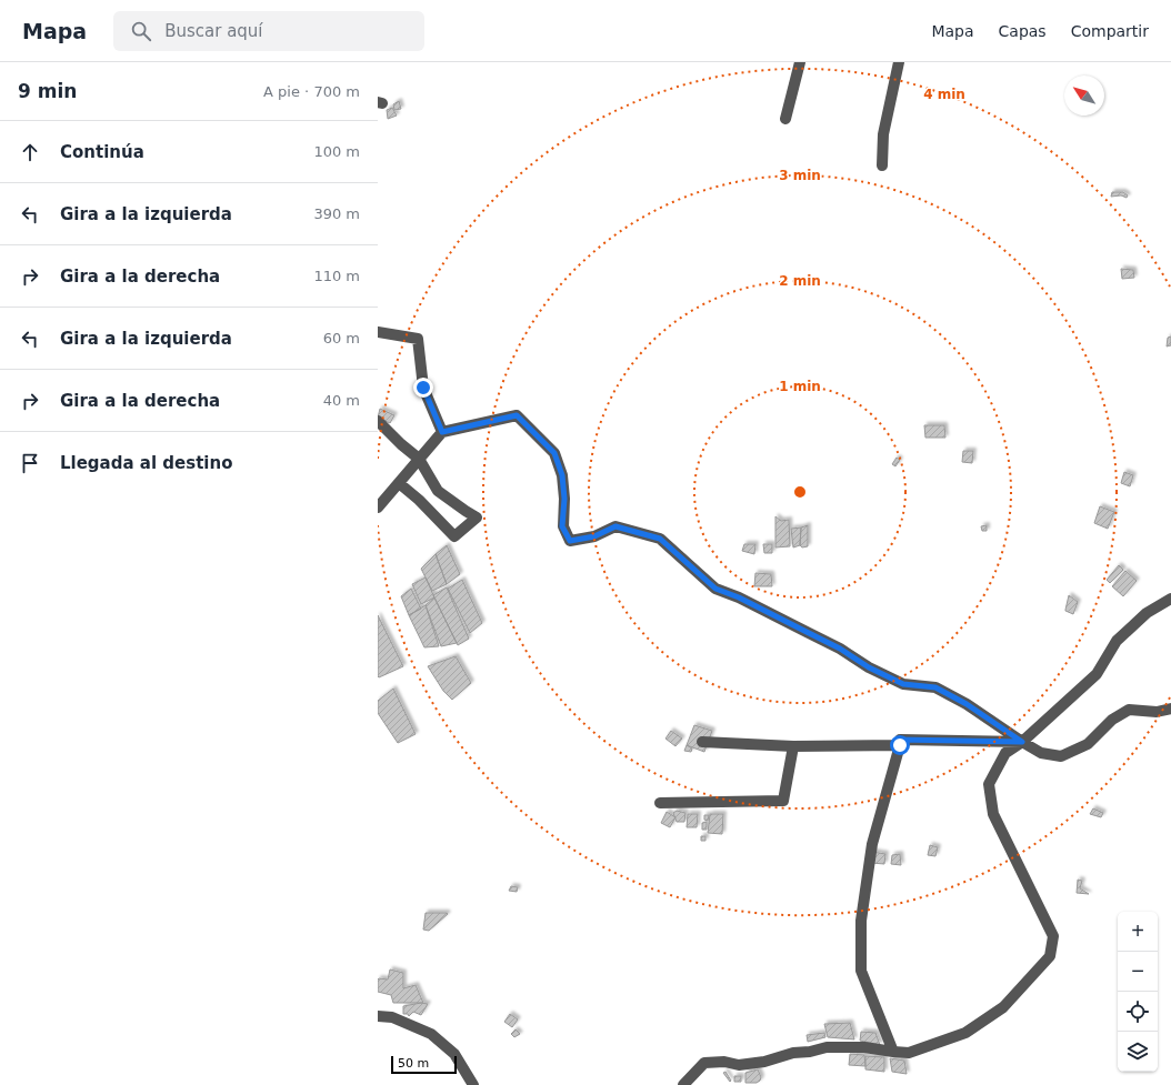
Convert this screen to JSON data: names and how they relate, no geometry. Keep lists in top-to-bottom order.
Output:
{
  "scale_bar": "50 m",
  "north": "top left",
  "page": {
    "header": "Mapa",
    "search": "Buscar aquí",
    "nav": ["Mapa", "Capas", "Compartir"],
    "heading": ["9 min", "A pie · 700 m"],
    "list": [
      ["Continúa", "100 m"],
      ["Gira a la izquierda", "390 m"],
      ["Gira a la derecha", "110 m"],
      ["Gira a la izquierda", "60 m"],
      ["Gira a la derecha", "40 m"],
      "Llegada al destino"
    ],
    "map_buttons": ["+", "−"],
    "scale": "50 m"
  },
  "rings": [
    "4 min",
    "3 min",
    "2 min",
    "1 min"
  ]
}
